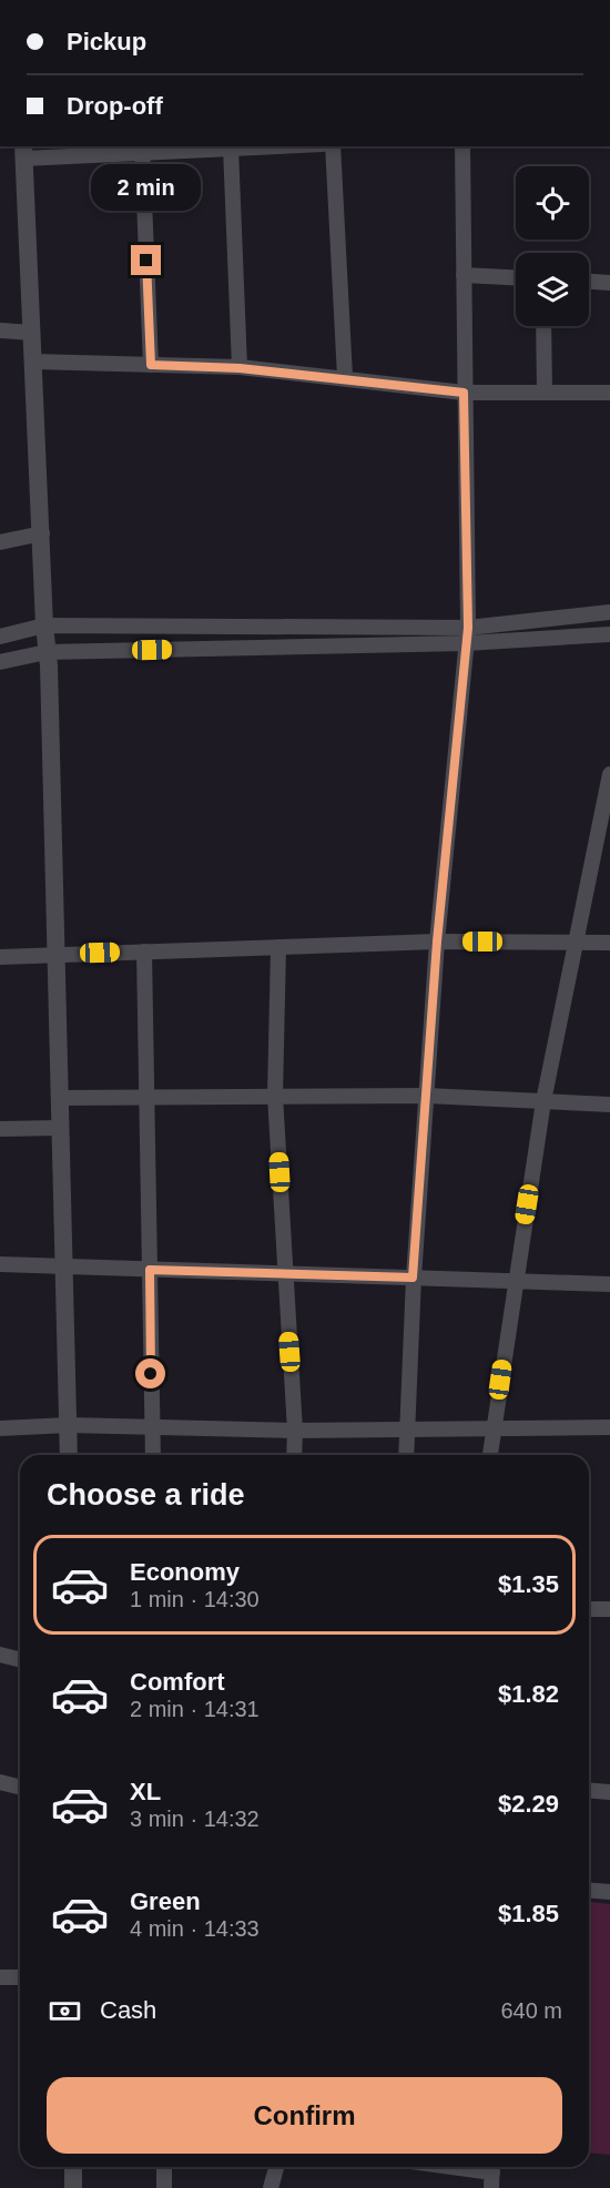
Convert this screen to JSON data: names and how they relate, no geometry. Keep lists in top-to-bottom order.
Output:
{
  "page": {
    "banner": ["Pickup", "Drop-off"],
    "bubble": "2 min",
    "heading": "Choose a ride",
    "list": [
      {
        "name": "Economy",
        "note": "1 min · 14:30",
        "value": "$1.35"
      },
      {
        "name": "Comfort",
        "note": "2 min · 14:31",
        "value": "$1.82"
      },
      {
        "name": "XL",
        "note": "3 min · 14:32",
        "value": "$2.29"
      },
      {
        "name": "Green",
        "note": "4 min · 14:33",
        "value": "$1.85"
      }
    ],
    "pay": ["Cash", "640 m"],
    "buttons": "Confirm"
  }
}
